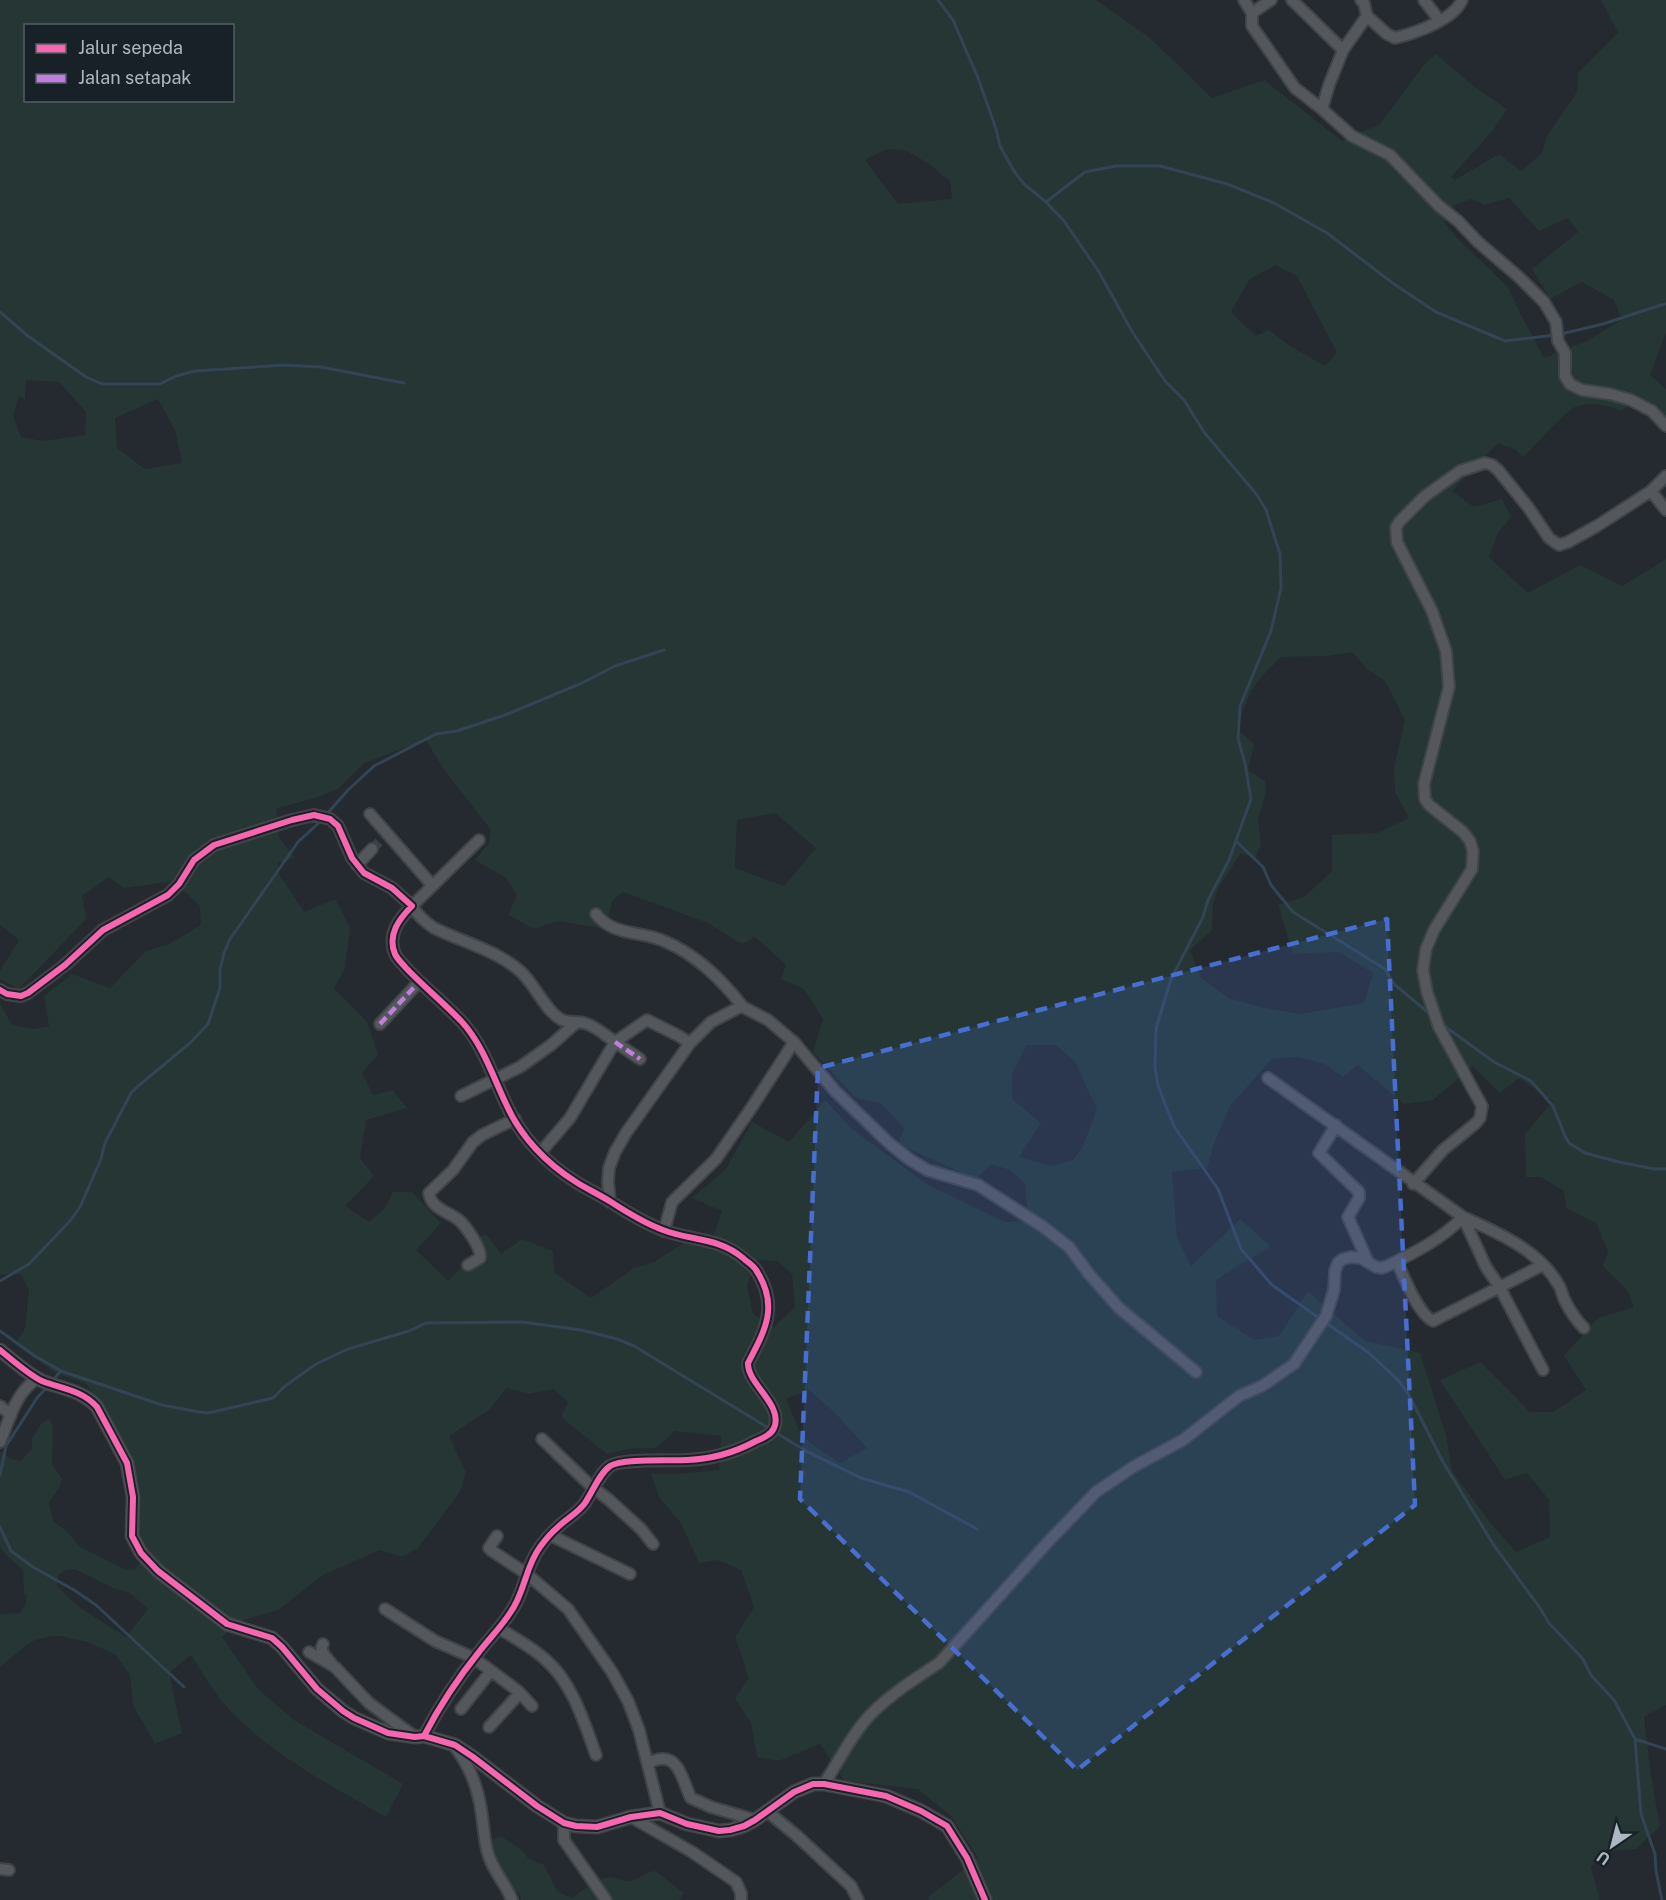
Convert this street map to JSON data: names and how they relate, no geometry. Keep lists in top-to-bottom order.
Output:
{
  "legend": ["Jalur sepeda", "Jalan setapak"],
  "north": "bottom left"
}
